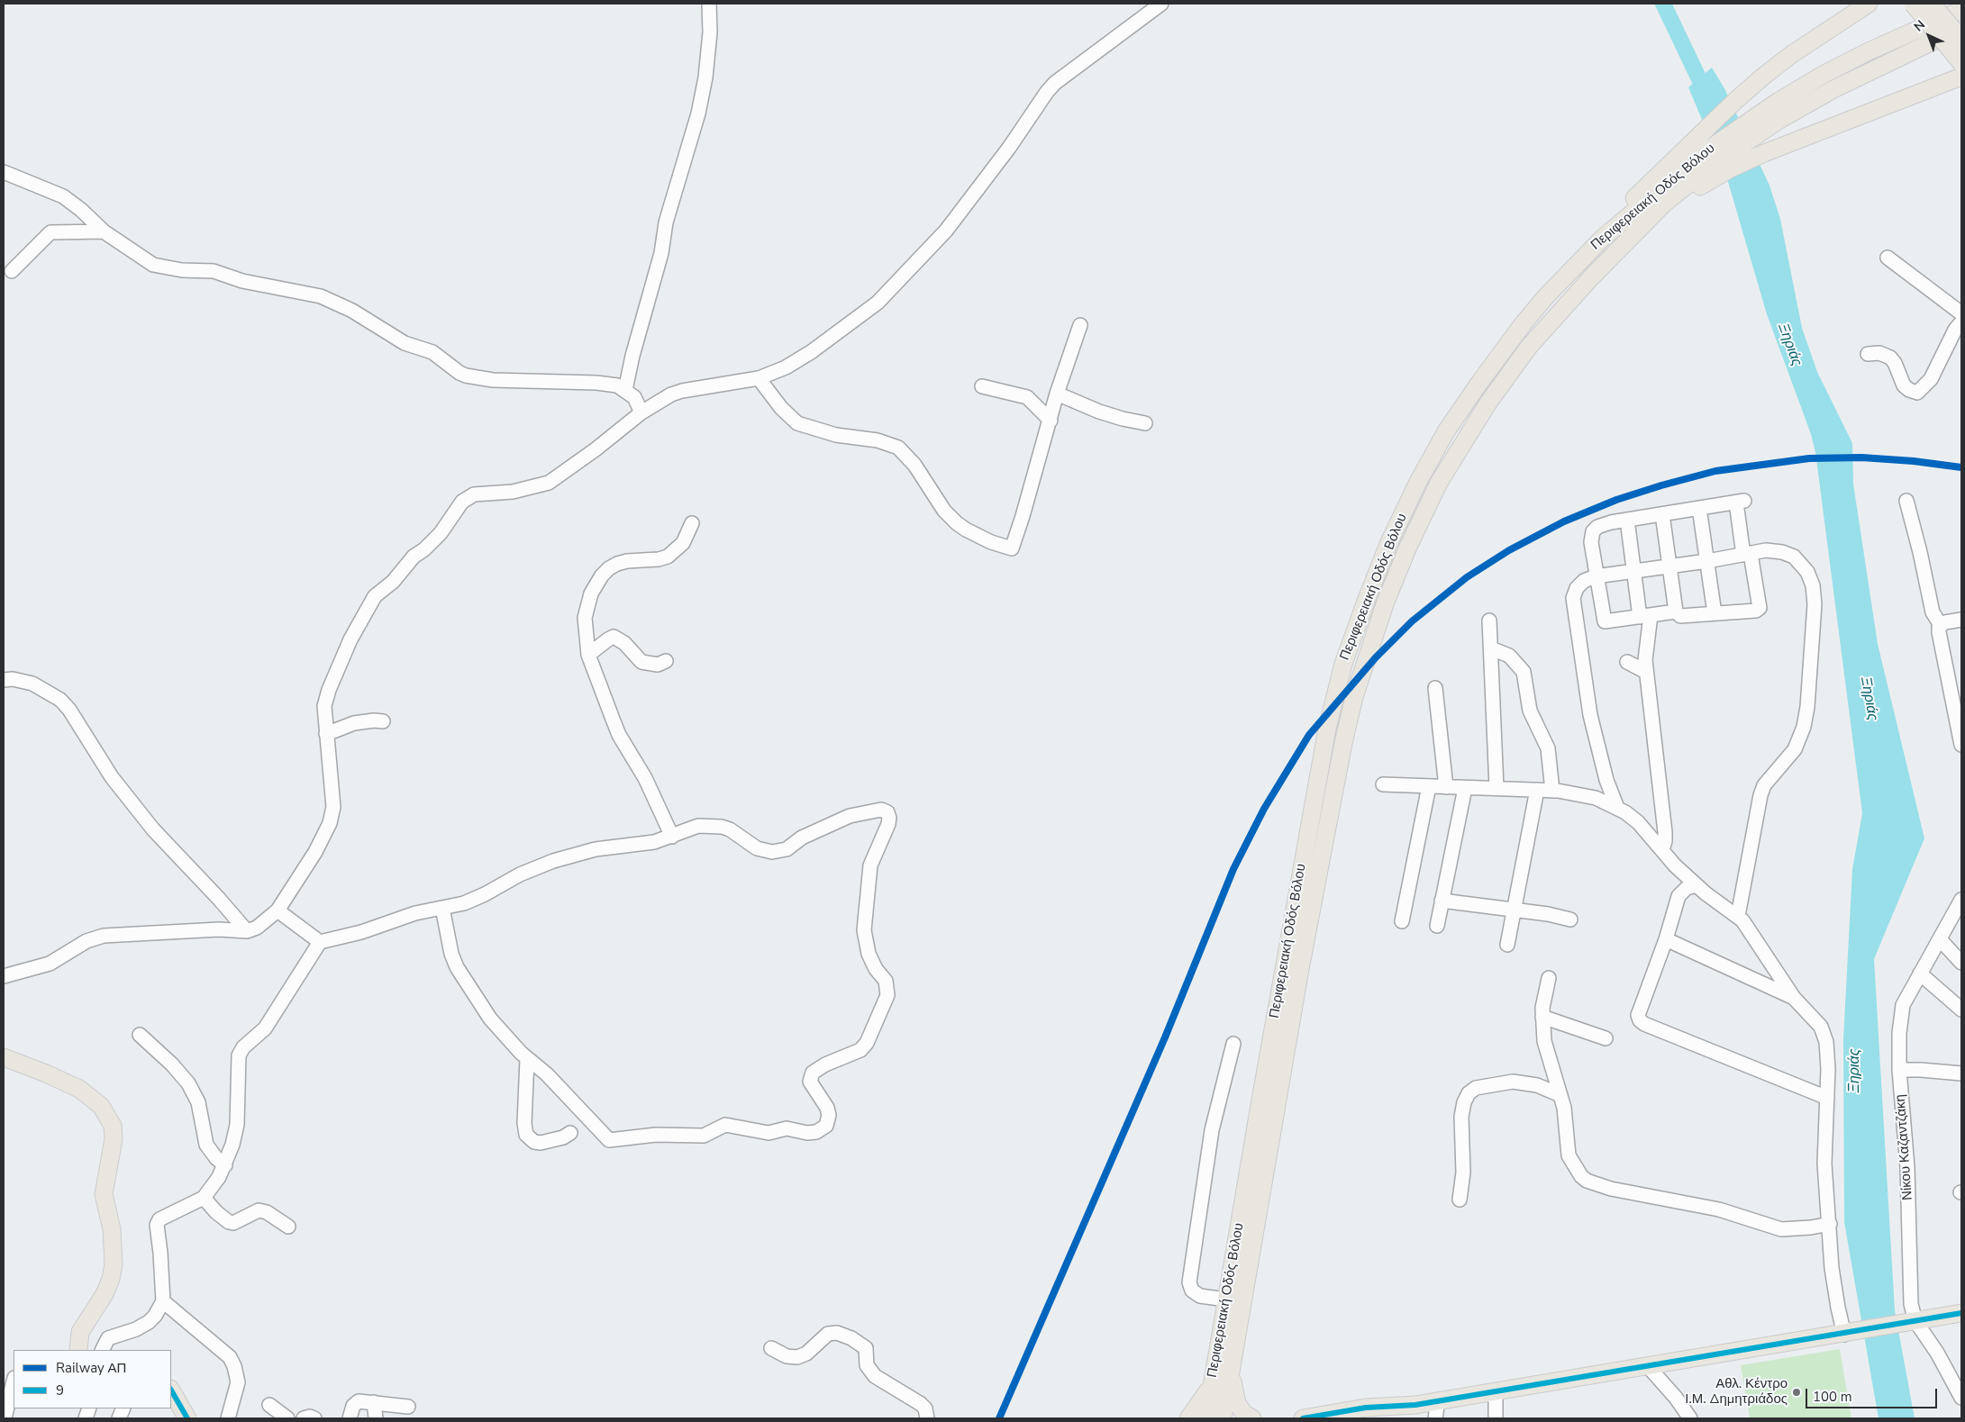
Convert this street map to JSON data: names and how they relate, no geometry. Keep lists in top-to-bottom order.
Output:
{
  "streets": {
    "main road": ["Περιφερειακή Οδός Βόλου"],
    "street": ["Νίκου Καζαντζάκη"]
  },
  "water": ["Ξηριάς"],
  "places": ["Αθλ. Κέντρο Ι.Μ. Δημητριάδος"],
  "lines": ["rail line ΑΠ", "transit line 9"],
  "legend": ["Railway ΑΠ", "9"],
  "scale_bar": "100 m",
  "north": "top left"
}
